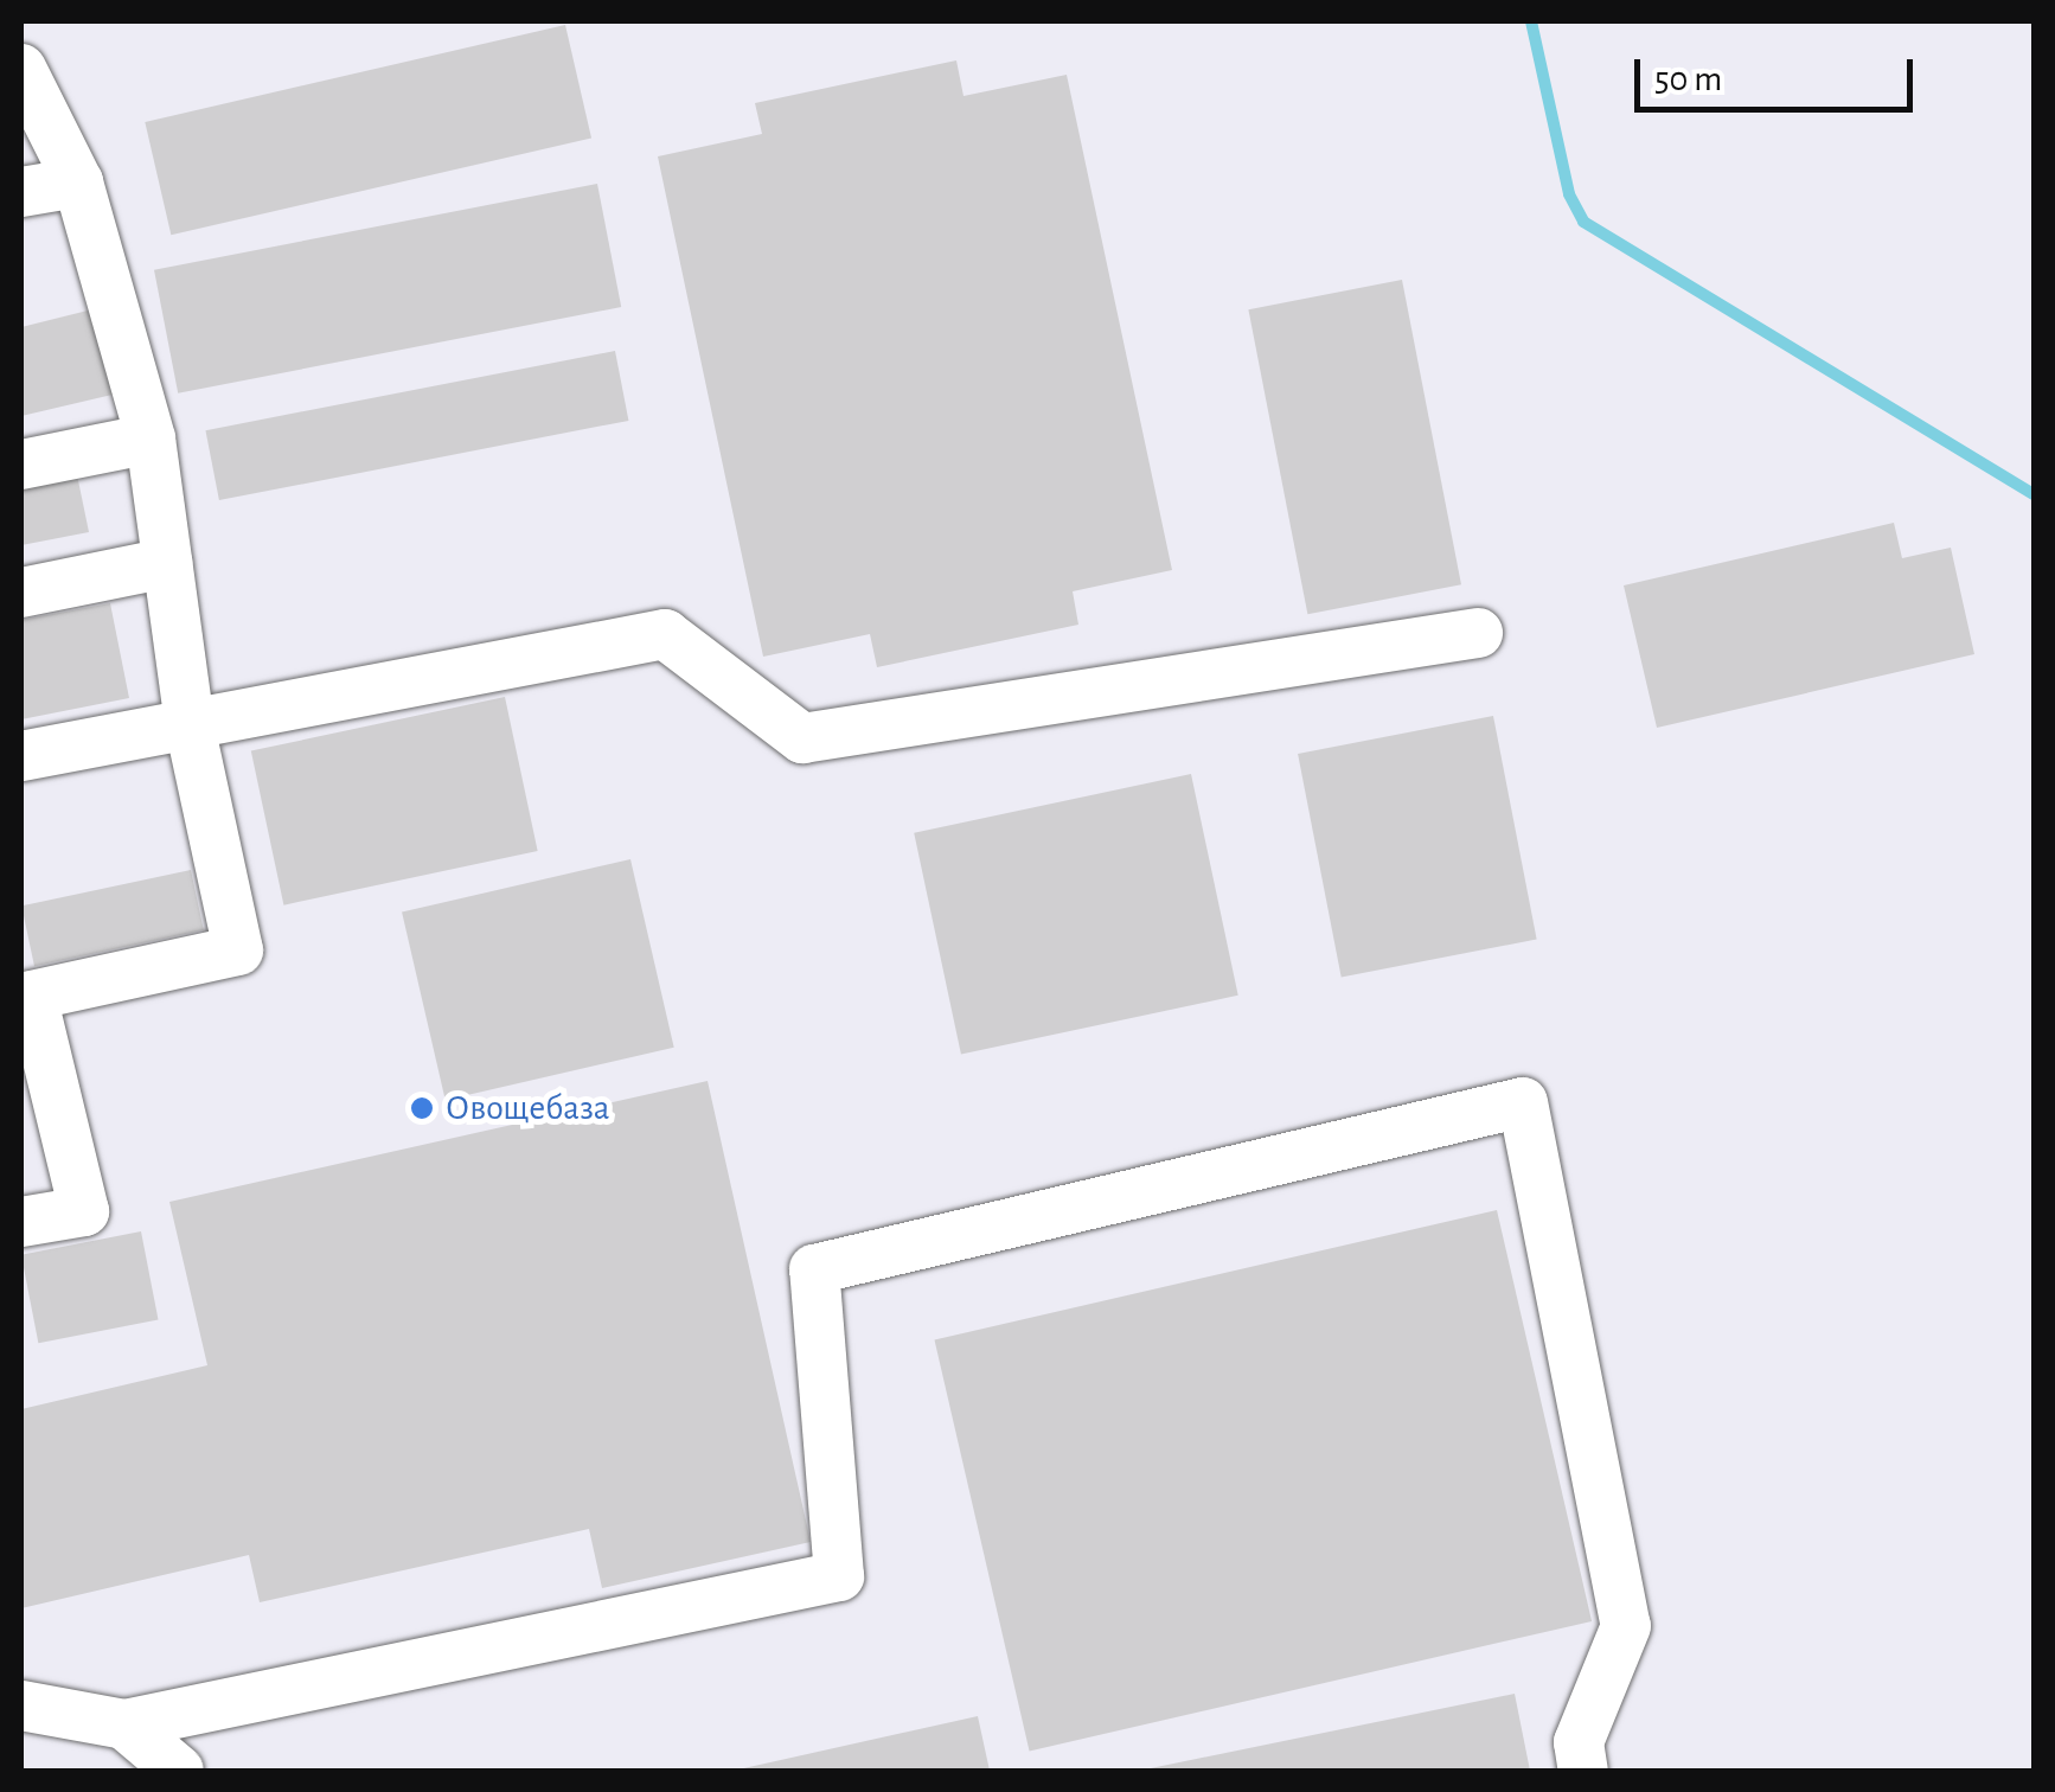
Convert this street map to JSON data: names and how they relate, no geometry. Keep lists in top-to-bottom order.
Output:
{
  "places": ["Овощебаза"],
  "scale_bar": "50 m"
}
